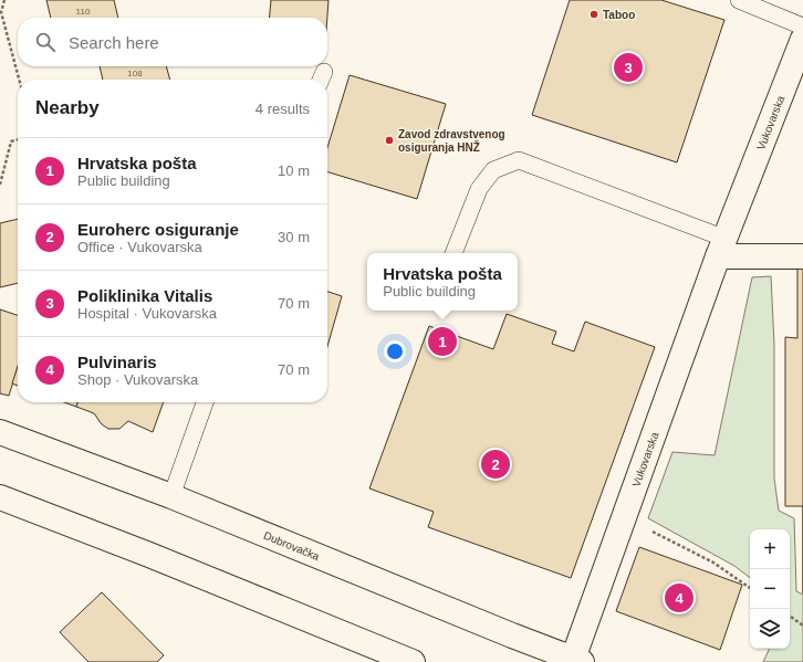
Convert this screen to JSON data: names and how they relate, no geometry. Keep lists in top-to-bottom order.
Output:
{
  "streets": {
    "street": ["Vukovarska", "Dubrovačka"]
  },
  "crossings": [
    ["Vukovarska", "Dubrovačka"]
  ],
  "places": ["Taboo", "Zavod zdravstvenog osiguranja HNŽ"],
  "house_numbers": ["110", "108"],
  "page": {
    "search": "Search here",
    "pins": [
      "3",
      "1",
      "2",
      "4"
    ],
    "heading": ["Nearby", "4 results"],
    "list": [
      {
        "mark": "1",
        "name": "Hrvatska pošta",
        "note": "Public building",
        "value": "10 m"
      },
      {
        "mark": "2",
        "name": "Euroherc osiguranje",
        "note": "Office · Vukovarska",
        "value": "30 m"
      },
      {
        "mark": "3",
        "name": "Poliklinika Vitalis",
        "note": "Hospital · Vukovarska",
        "value": "70 m"
      },
      {
        "mark": "4",
        "name": "Pulvinaris",
        "note": "Shop · Vukovarska",
        "value": "70 m"
      }
    ],
    "popup": ["Hrvatska pošta", "Public building"],
    "map_buttons": ["+", "−"]
  }
}
